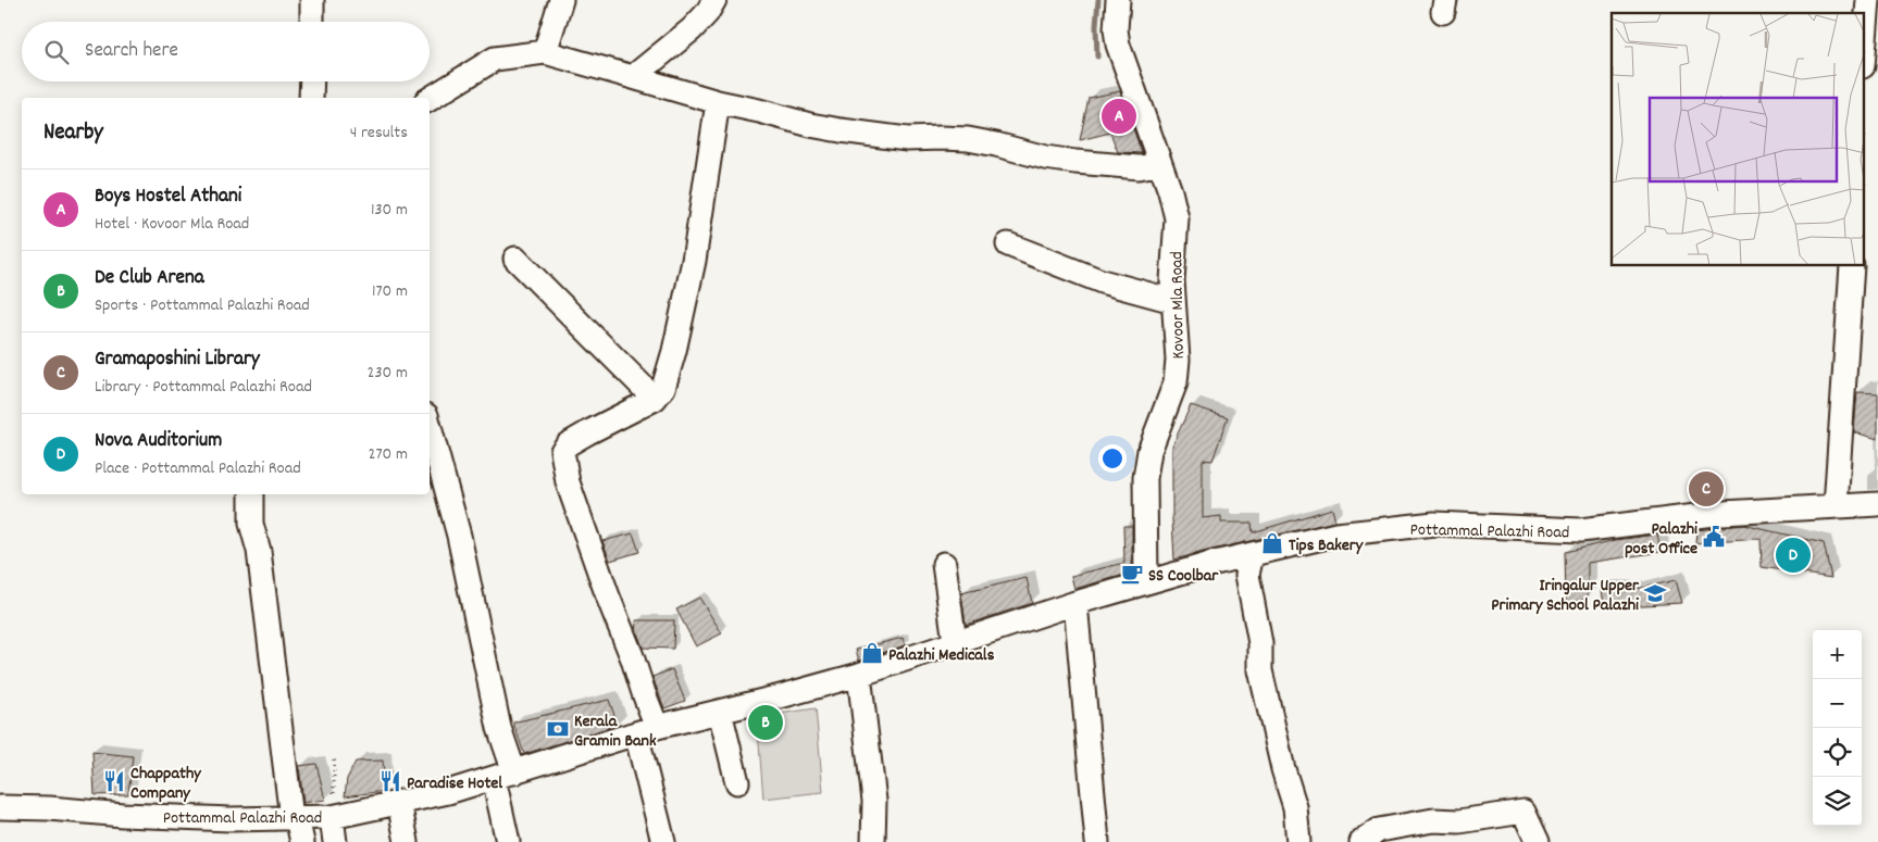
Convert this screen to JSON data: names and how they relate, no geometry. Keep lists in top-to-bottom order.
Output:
{
  "streets": {
    "street": ["Kovoor Mla Road", "Pottammal Palazhi Road"]
  },
  "crossings": [
    ["Kovoor Mla Road", "Pottammal Palazhi Road"]
  ],
  "places": {
    "public building": ["Palazhi post Office"],
    "shop": ["Tips Bakery", "Palazhi Medicals"],
    "cafe": ["SS Coolbar"],
    "school or university": ["Iringalur Upper Primary School Palazhi"],
    "bank": ["Kerala Gramin Bank"],
    "restaurant": ["Chappathy Company", "Paradise Hotel"]
  },
  "page": {
    "search": "Search here",
    "pins": [
      "A",
      "C",
      "D",
      "B"
    ],
    "heading": ["Nearby", "4 results"],
    "list": [
      {
        "mark": "A",
        "name": "Boys Hostel Athani",
        "note": "Hotel · Kovoor Mla Road",
        "value": "130 m"
      },
      {
        "mark": "B",
        "name": "De Club Arena",
        "note": "Sports · Pottammal Palazhi Road",
        "value": "170 m"
      },
      {
        "mark": "C",
        "name": "Gramaposhini Library",
        "note": "Library · Pottammal Palazhi Road",
        "value": "230 m"
      },
      {
        "mark": "D",
        "name": "Nova Auditorium",
        "note": "Place · Pottammal Palazhi Road",
        "value": "270 m"
      }
    ],
    "map_buttons": ["+", "−"]
  }
}
